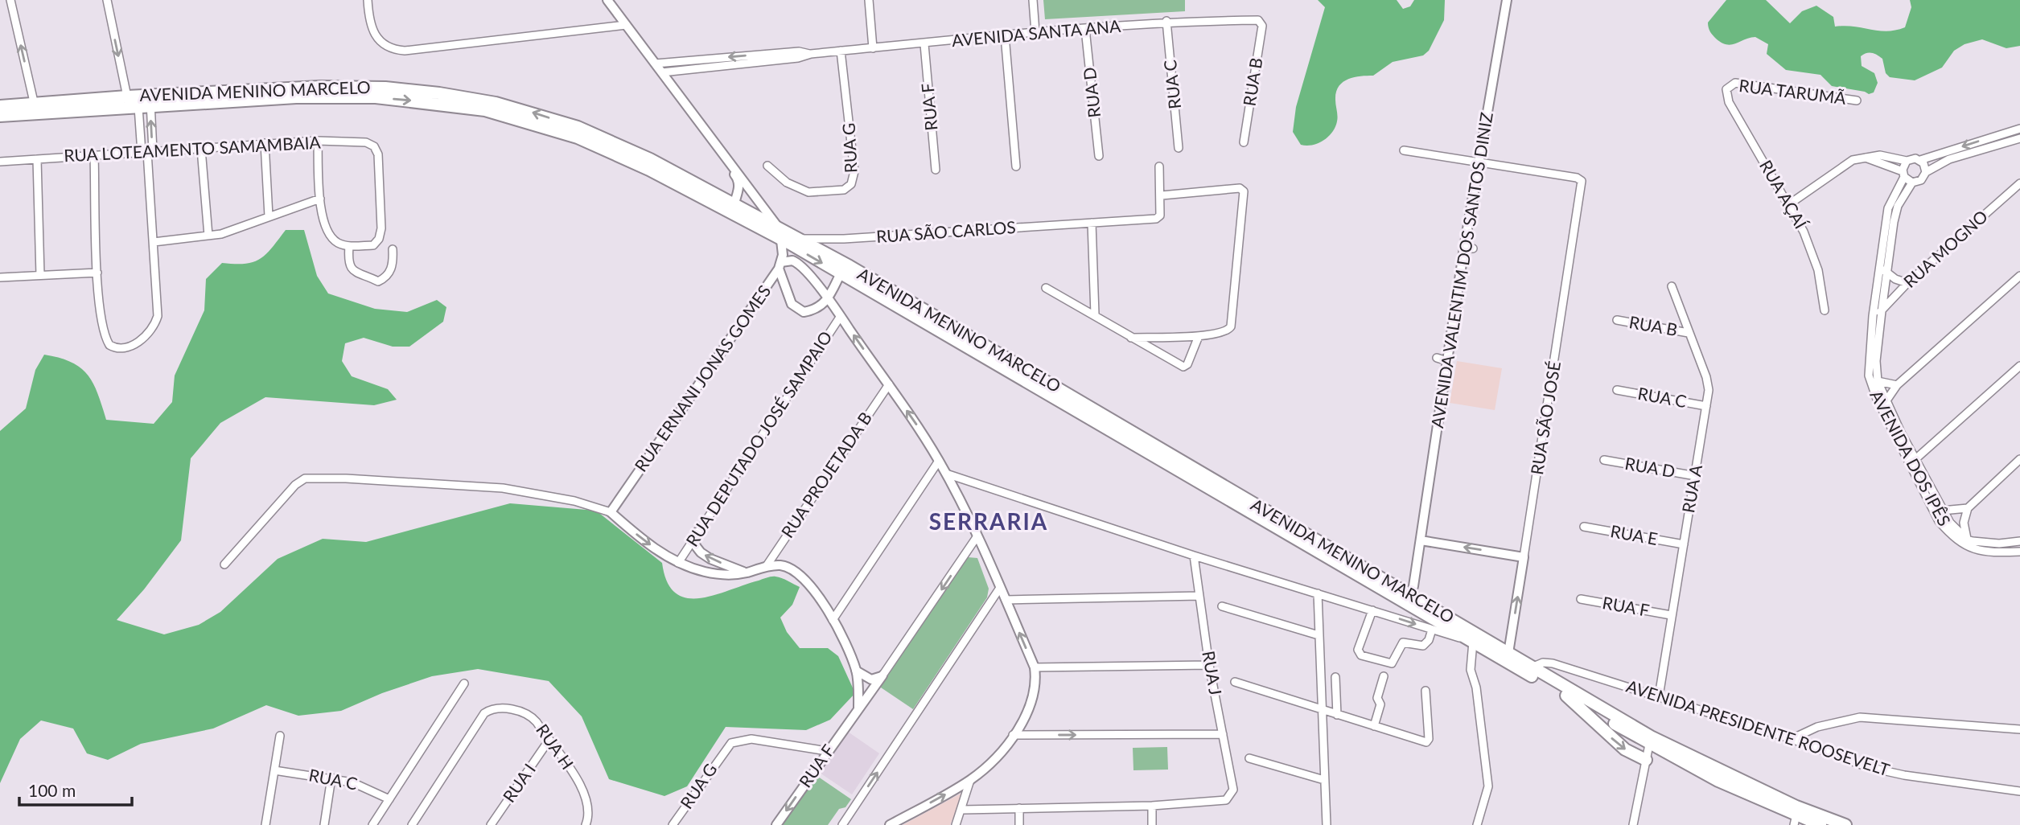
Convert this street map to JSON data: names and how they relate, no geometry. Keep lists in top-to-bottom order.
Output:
{
  "streets": {
    "main road": ["AVENIDA MENINO MARCELO"],
    "street": [
      "AVENIDA SANTA ANA",
      "RUA B",
      "RUA C",
      "RUA D",
      "RUA TARUMÃ",
      "RUA F",
      "RUA G",
      "RUA LOTEAMENTO SAMAMBAIA",
      "RUA AÇAÍ",
      "RUA SÃO CARLOS",
      "RUA MOGNO",
      "AVENIDA VALENTIM DOS SANTOS DINIZ",
      "RUA ERNANI JONAS GOMES",
      "RUA SÃO JOSÉ",
      "RUA DEPUTADO JOSÉ SAMPAIO",
      "AVENIDA DOS IPÊS",
      "RUA PROJETADA B",
      "RUA A",
      "RUA E",
      "RUA J",
      "AVENIDA PRESIDENTE ROOSEVELT",
      "RUA H",
      "RUA I"
    ]
  },
  "crossings": [
    ["AVENIDA SANTA ANA", "RUA B"],
    ["AVENIDA SANTA ANA", "RUA C"],
    ["AVENIDA SANTA ANA", "RUA D"],
    ["AVENIDA SANTA ANA", "RUA F"],
    ["AVENIDA SANTA ANA", "RUA G"],
    ["RUA B", "RUA A"],
    ["RUA C", "RUA A"],
    ["AVENIDA MENINO MARCELO", "RUA SÃO CARLOS"],
    ["AVENIDA MENINO MARCELO", "AVENIDA VALENTIM DOS SANTOS DINIZ"],
    ["AVENIDA MENINO MARCELO", "RUA SÃO JOSÉ"],
    ["AVENIDA MENINO MARCELO", "AVENIDA PRESIDENTE ROOSEVELT"],
    ["RUA D", "RUA A"],
    ["RUA TARUMÃ", "RUA AÇAÍ"],
    ["RUA F", "RUA G"],
    ["RUA F", "RUA A"],
    ["RUA MOGNO", "AVENIDA DOS IPÊS"],
    ["AVENIDA VALENTIM DOS SANTOS DINIZ", "RUA SÃO JOSÉ"],
    ["RUA A", "RUA E"],
    ["RUA A", "AVENIDA PRESIDENTE ROOSEVELT"],
    ["RUA H", "RUA I"]
  ],
  "districts": ["SERRARIA"],
  "scale_bar": "100 m"
}
